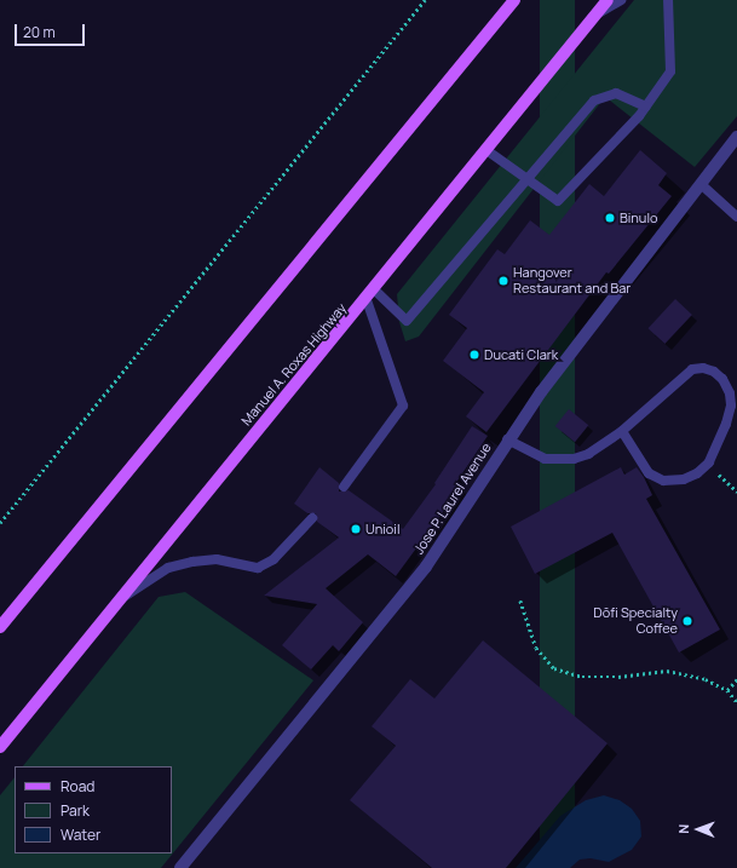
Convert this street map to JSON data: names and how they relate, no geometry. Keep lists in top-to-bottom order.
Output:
{
  "streets": {
    "main road": ["Manuel A. Roxas Highway"],
    "street": ["Jose P. Laurel Avenue"]
  },
  "places": [
    "Binulo",
    "Hangover Restaurant and Bar",
    "Ducati Clark",
    "Unioil",
    "Dōfi Specialty Coffee"
  ],
  "legend": ["Road", "Park", "Water"],
  "scale_bar": "20 m",
  "north": "left"
}
